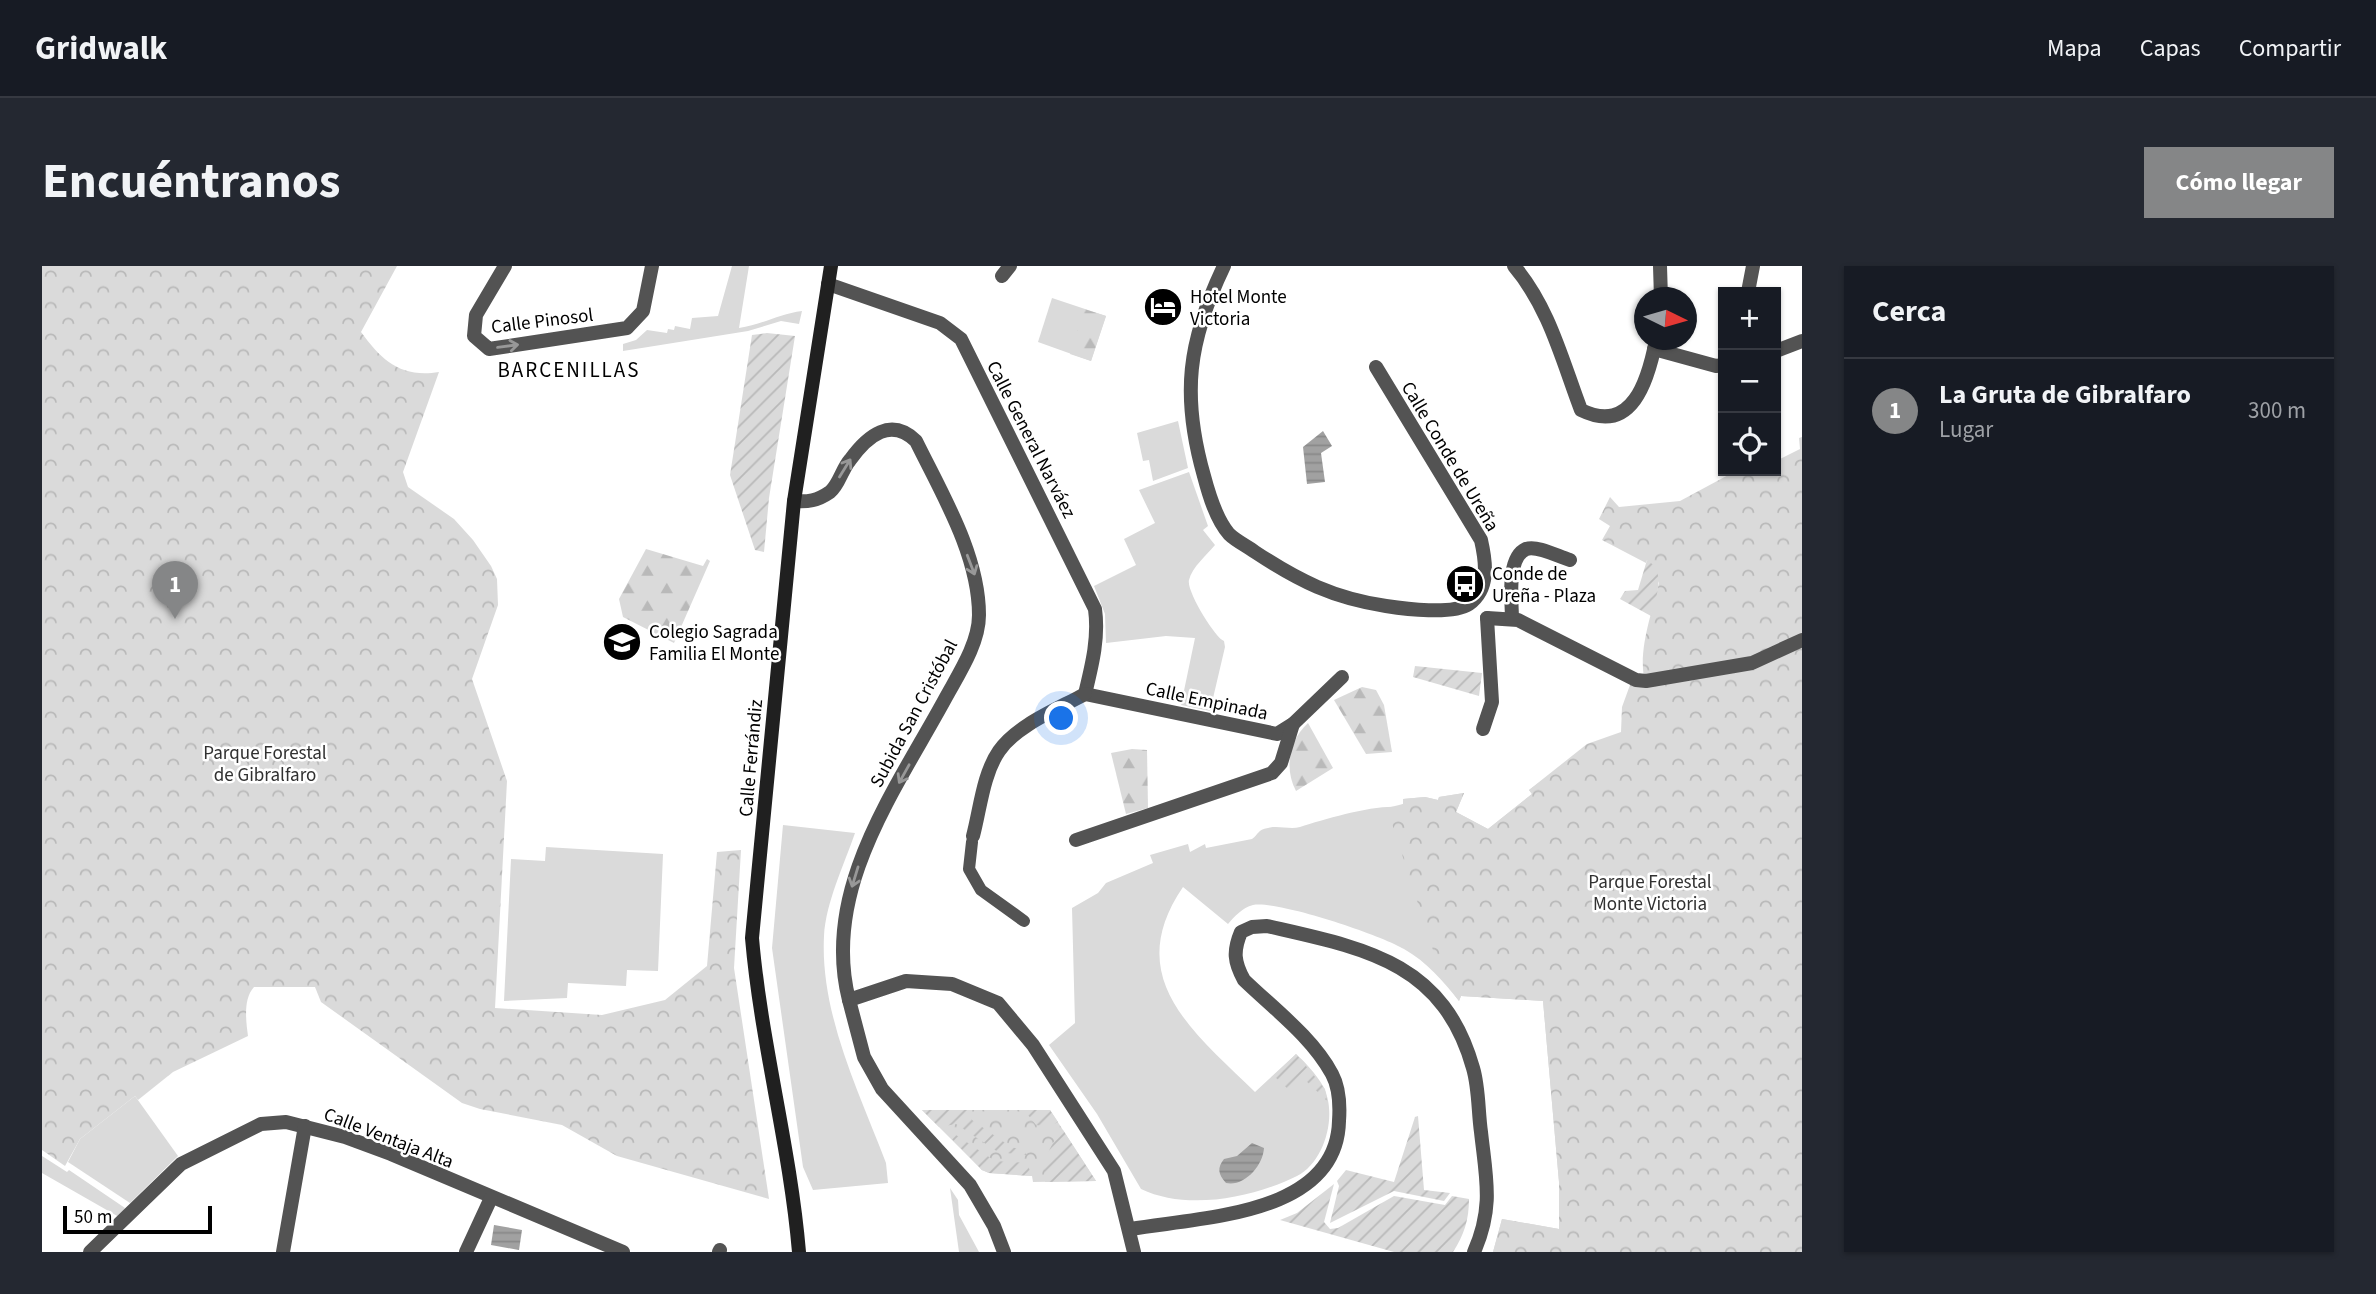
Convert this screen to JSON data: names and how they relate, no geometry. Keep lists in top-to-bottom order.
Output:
{
  "streets": {
    "main road": ["Calle Ferrándiz"],
    "street": [
      "Calle Pinosol",
      "Calle General Narváez",
      "Calle Conde de Ureña",
      "Calle Empinada",
      "Subida San Cristóbal",
      "Calle Ventaja Alta"
    ]
  },
  "crossings": [
    ["Calle General Narváez", "Calle Empinada"],
    ["Calle General Narváez", "Calle Ferrándiz"],
    ["Subida San Cristóbal", "Calle Ferrándiz"]
  ],
  "districts": ["BARCENILLAS"],
  "parks": ["Parque Forestal de Gibralfaro", "Parque Forestal Monte Victoria"],
  "places": {
    "hotel": ["Hotel Monte Victoria"],
    "bus stop": ["Conde de Ureña - Plaza"],
    "school or university": ["Colegio Sagrada Familia El Monte"]
  },
  "scale_bar": "50 m",
  "north": "right",
  "page": {
    "header": "Gridwalk",
    "nav": ["Mapa", "Capas", "Compartir"],
    "title": "Encuéntranos",
    "buttons": "Cómo llegar",
    "heading": "Cerca",
    "map_buttons": ["+", "−"],
    "list": [
      {
        "mark": "1",
        "name": "La Gruta de Gibralfaro",
        "note": "Lugar",
        "value": "300 m"
      }
    ],
    "pins": "1",
    "scale": "50 m"
  }
}
